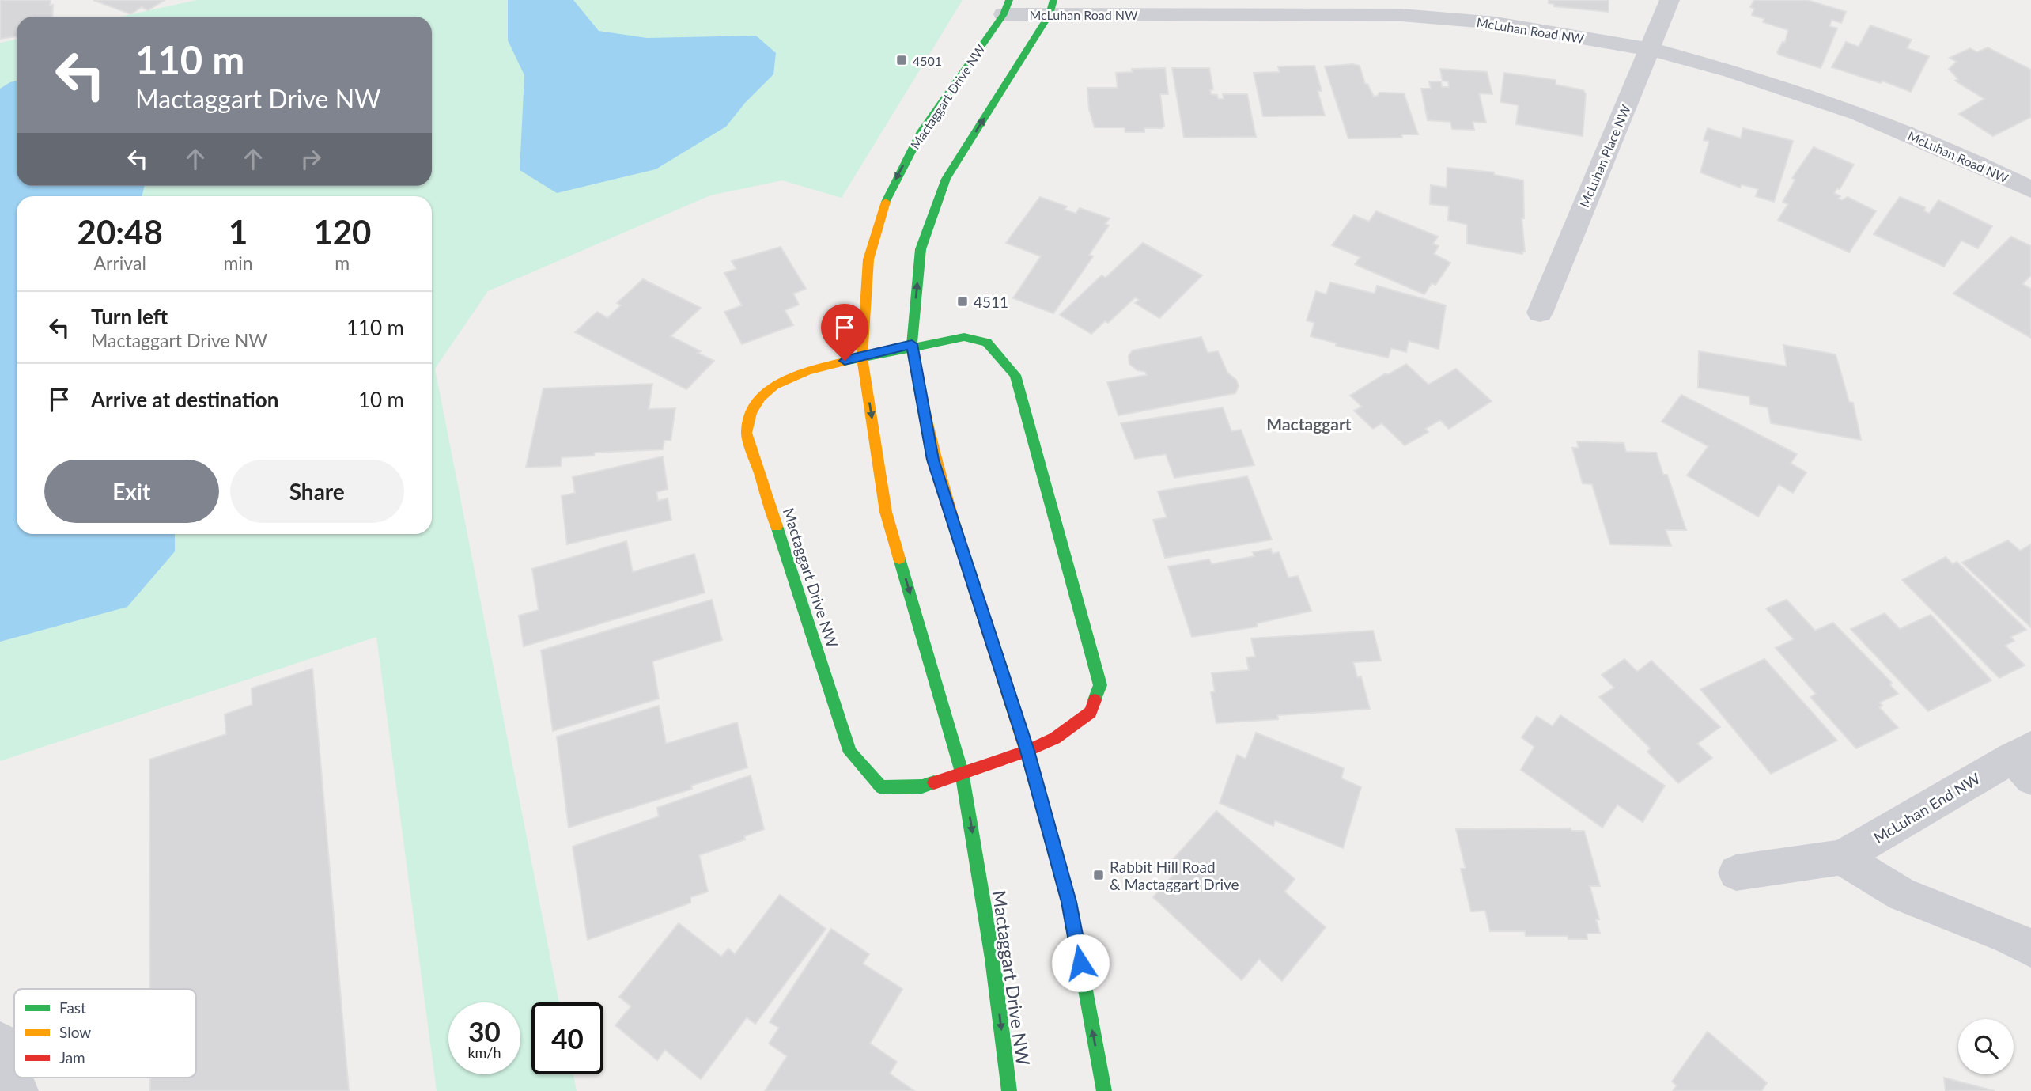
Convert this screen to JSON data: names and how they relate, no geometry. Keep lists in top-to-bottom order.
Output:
{
  "streets": {
    "street": [
      "McLuhan Road NW",
      "Mactaggart Drive NW",
      "McLuhan Place NW",
      "McLuhan End NW"
    ]
  },
  "crossings": [
    ["McLuhan Road NW", "Mactaggart Drive NW"],
    ["McLuhan Road NW", "McLuhan Place NW"]
  ],
  "districts": ["Mactaggart"],
  "places": {
    "transit": ["4501", "4511", "Rabbit Hill Road & Mactaggart Drive"]
  },
  "legend": ["Fast", "Slow", "Jam"],
  "page": {
    "turn": ["110 m", "Mactaggart Drive NW"],
    "eta": [
      "20:48",
      "Arrival",
      "1",
      "min",
      "120",
      "m"
    ],
    "list": [
      {
        "name": "Turn left",
        "note": "Mactaggart Drive NW",
        "value": "110 m"
      },
      {
        "name": "Arrive at destination",
        "value": "10 m"
      }
    ],
    "buttons": ["Exit", "Share"],
    "speed": "30 km/h",
    "limit": "40"
  }
}
